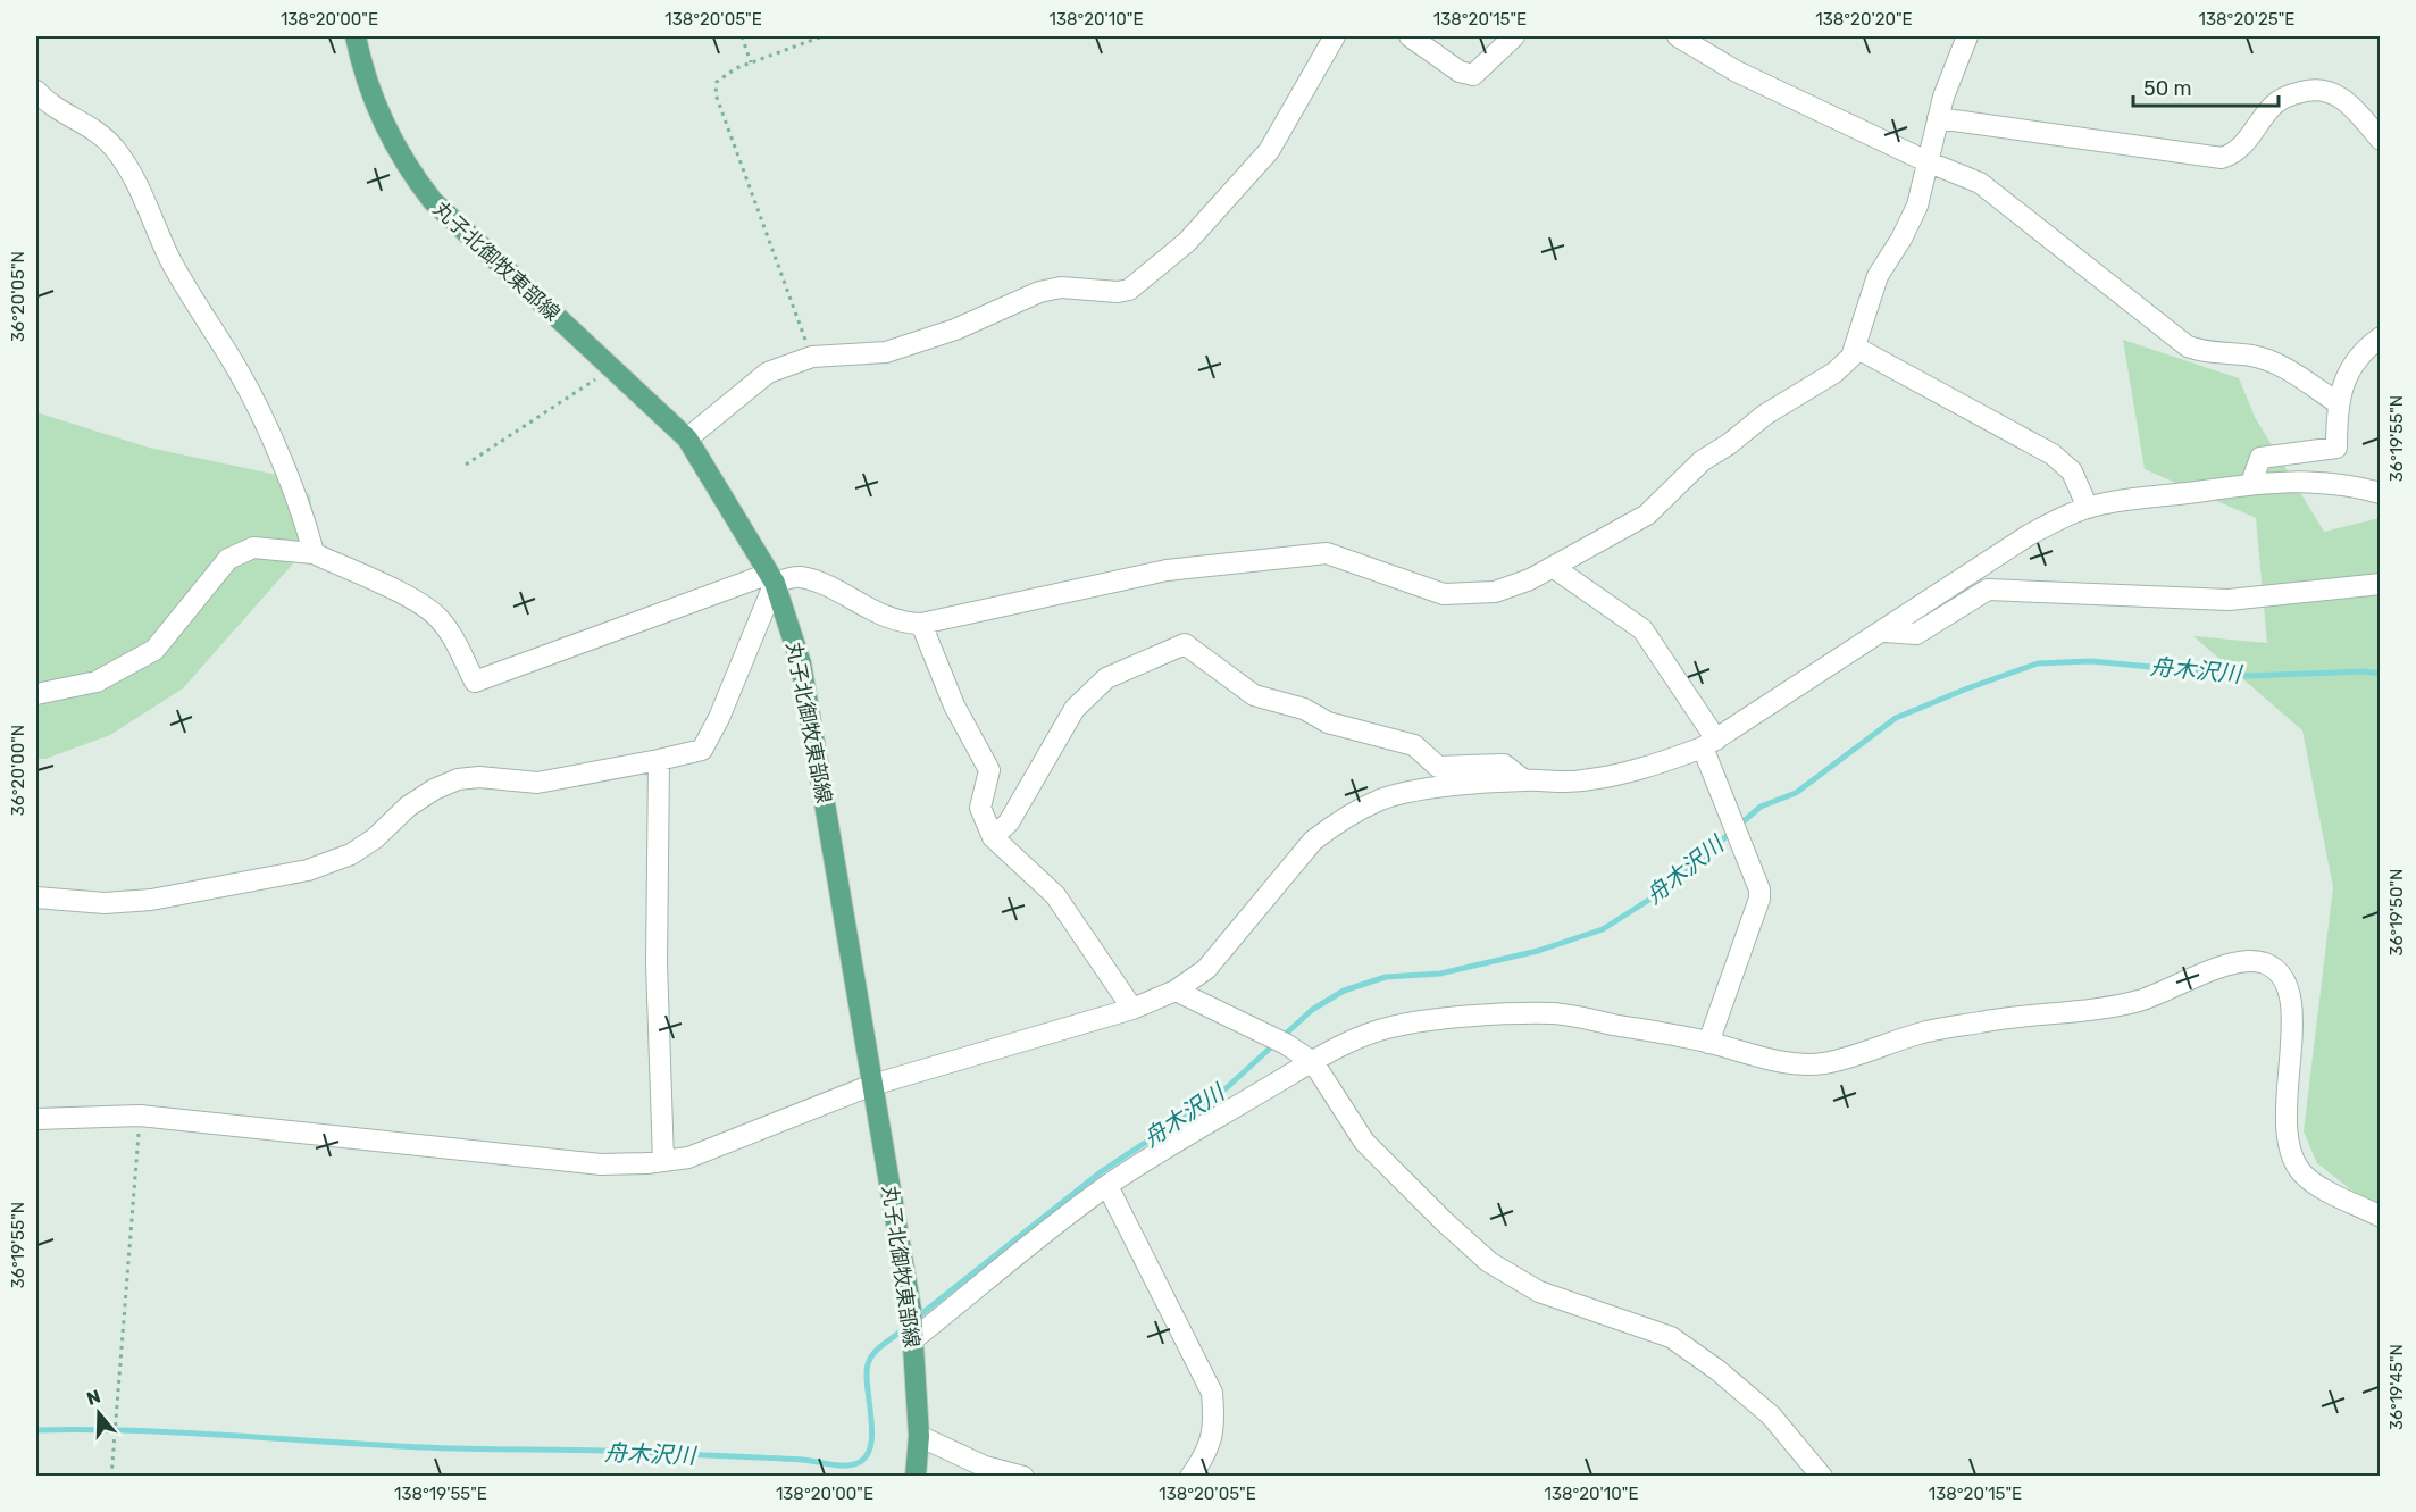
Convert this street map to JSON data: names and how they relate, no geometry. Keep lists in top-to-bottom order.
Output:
{
  "streets": {
    "main road": ["丸子北御牧東部線"]
  },
  "water": ["舟木沢川"],
  "scale_bar": "50 m",
  "north": "top",
  "coordinates": [
    "138°20'00\"E",
    "138°20'05\"E",
    "138°20'10\"E",
    "138°20'15\"E",
    "138°20'20\"E",
    "138°20'25\"E",
    "36°20'05\"N",
    "36°19'55\"N",
    "36°20'00\"N",
    "36°19'50\"N",
    "36°19'45\"N",
    "138°19'55\"E"
  ]
}
